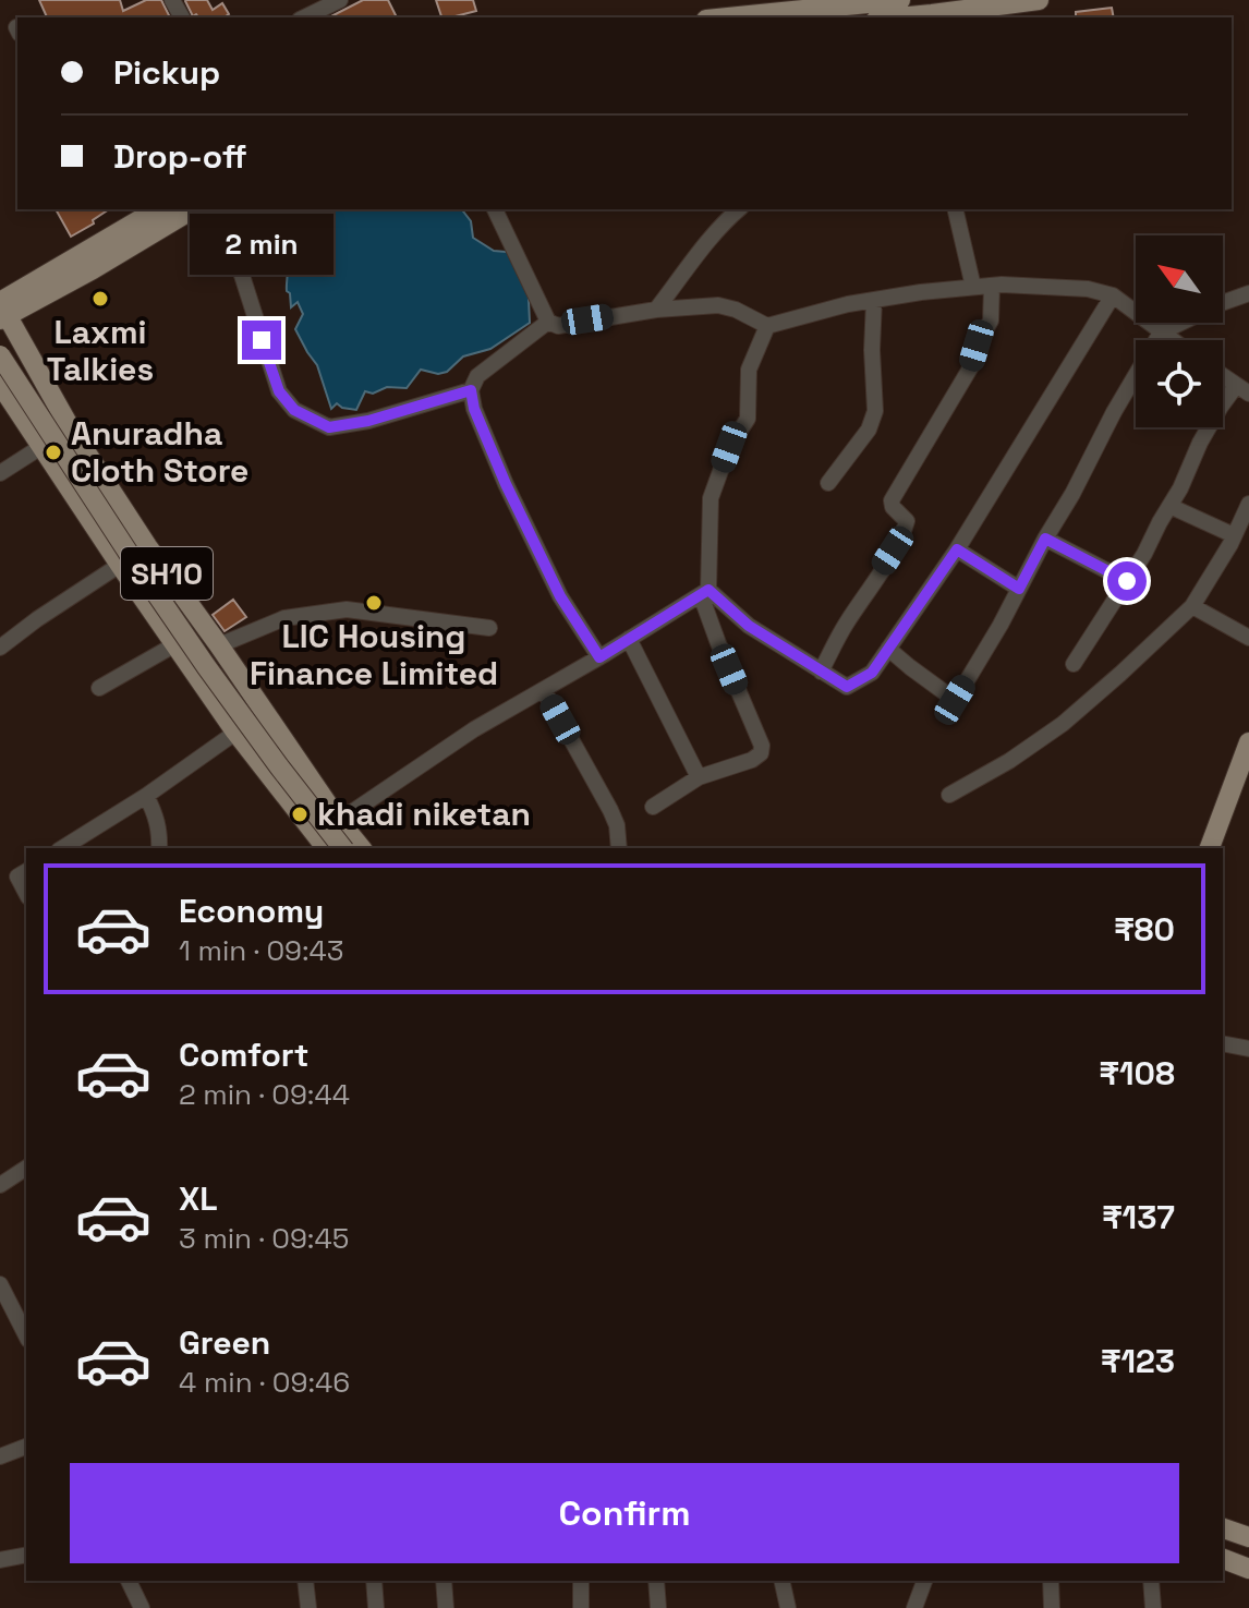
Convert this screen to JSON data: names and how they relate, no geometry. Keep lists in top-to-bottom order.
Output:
{
  "streets": {
    "main road": ["SH10"]
  },
  "places": [
    "Laxmi Talkies",
    "Anuradha Cloth Store",
    "LIC Housing Finance Limited",
    "khadi niketan"
  ],
  "north": "top left",
  "page": {
    "banner": ["Pickup", "Drop-off"],
    "bubble": "2 min",
    "list": [
      {
        "name": "Economy",
        "note": "1 min · 09:43",
        "value": "₹80"
      },
      {
        "name": "Comfort",
        "note": "2 min · 09:44",
        "value": "₹108"
      },
      {
        "name": "XL",
        "note": "3 min · 09:45",
        "value": "₹137"
      },
      {
        "name": "Green",
        "note": "4 min · 09:46",
        "value": "₹123"
      }
    ],
    "buttons": "Confirm"
  }
}
